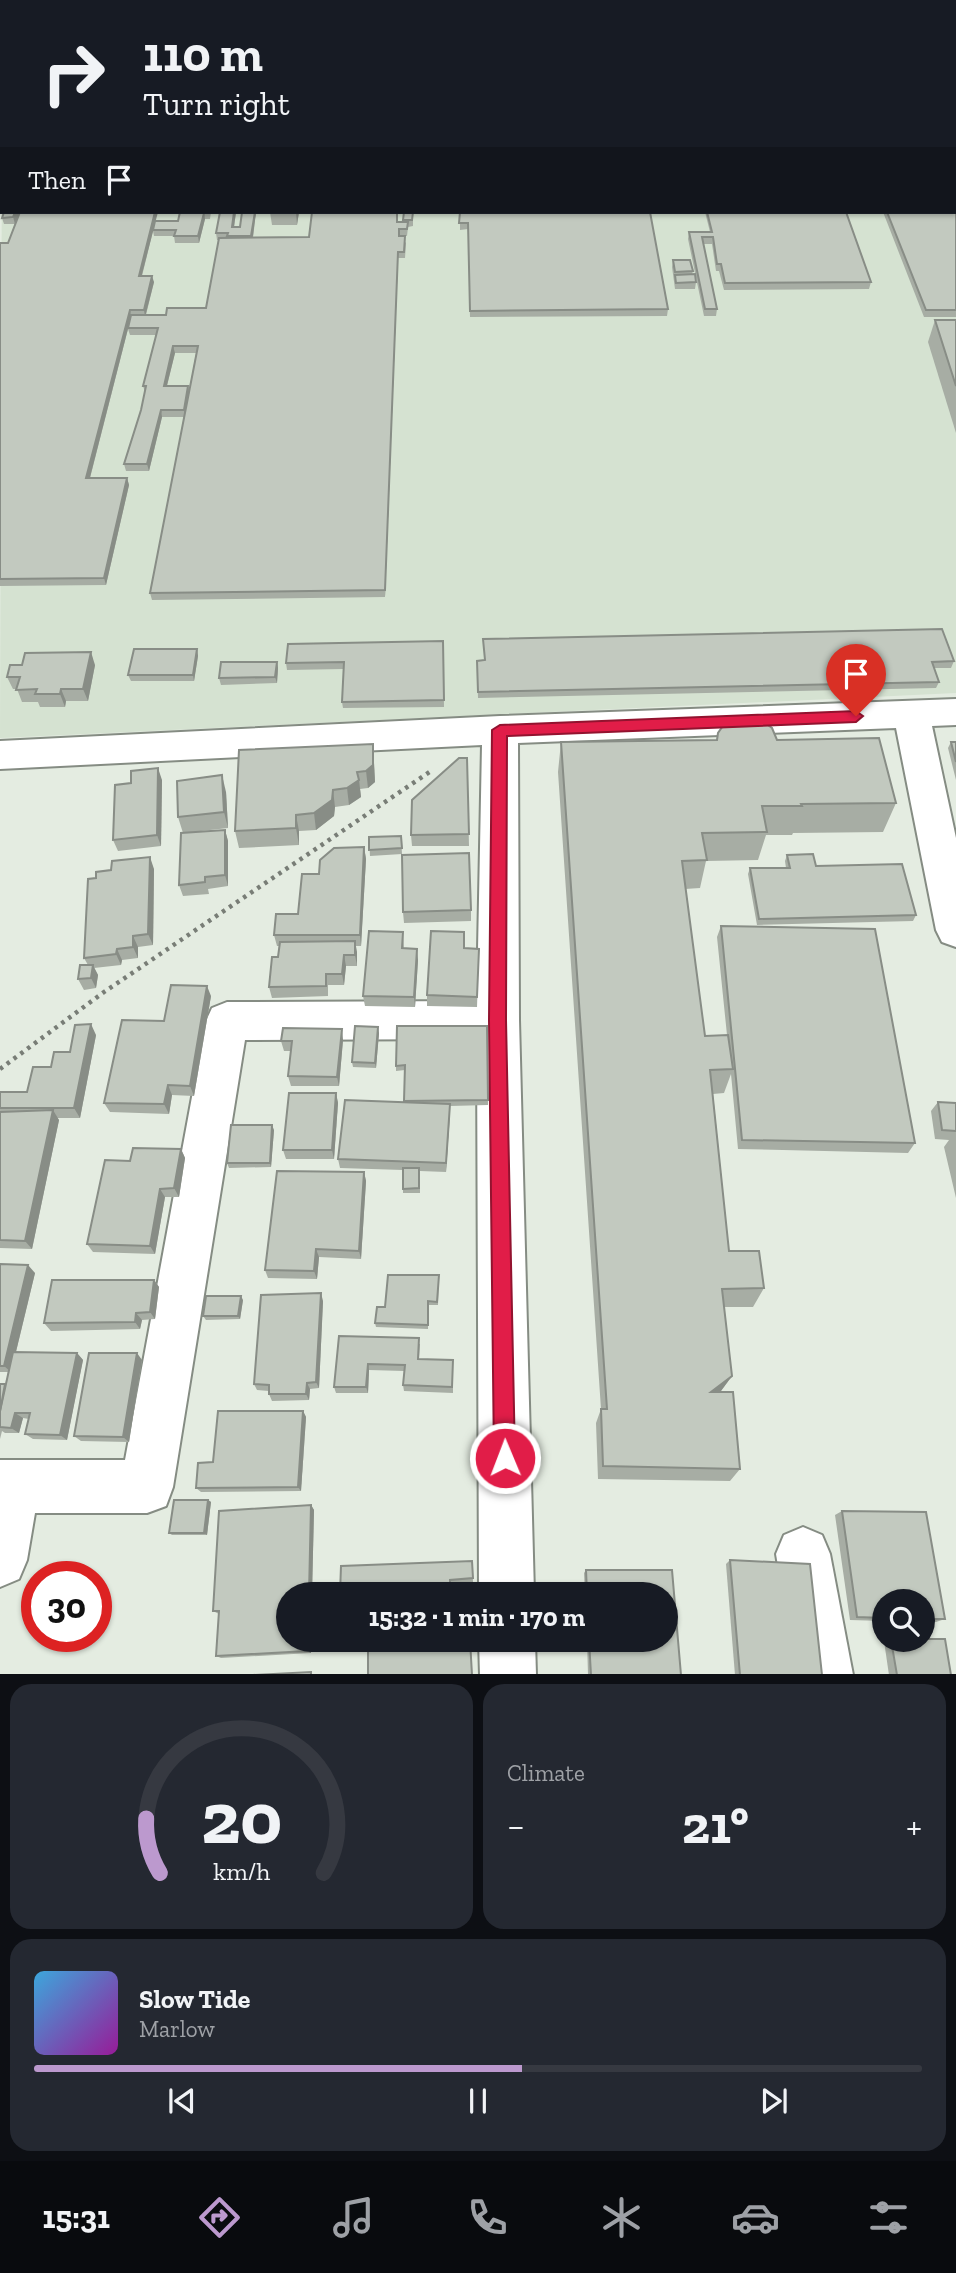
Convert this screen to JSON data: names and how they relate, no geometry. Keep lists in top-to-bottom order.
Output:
{
  "page": {
    "turn": ["110 m", "Turn right"],
    "then": "Then",
    "limit": "30",
    "trip": "15:32 · 1 min · 170 m",
    "tile": "Climate",
    "heat": ["−", "21°", "+"],
    "song": ["Slow Tide", "Marlow"],
    "tabs": "15:31",
    "gauge": ["20", "km/h"]
  }
}
